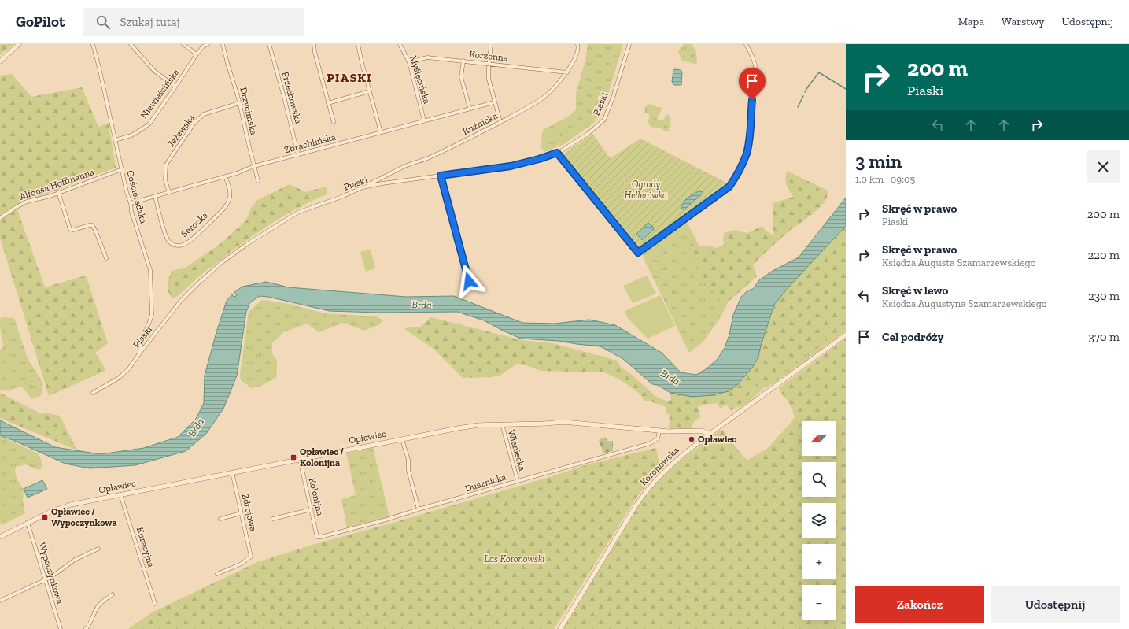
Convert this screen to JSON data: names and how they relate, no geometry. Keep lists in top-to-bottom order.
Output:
{
  "streets": {
    "street": [
      "Korzenna",
      "Myślęcińska",
      "Niewieścińska",
      "Przechowska",
      "Piaski",
      "Drzycimska",
      "Kuźnicka",
      "Jeżewska",
      "Zbrachlińska",
      "Alfonsa Hoffmanna",
      "Gościeradzka",
      "Serocka",
      "Opławiec",
      "Wieniecka",
      "Koronowska",
      "Dusznicka",
      "Kolonijna",
      "Zdrojowa",
      "Kuracyjna",
      "Wypoczynkowa"
    ]
  },
  "crossings": [
    ["Korzenna", "Myślęcińska"],
    ["Korzenna", "Kuźnicka"],
    ["Myślęcińska", "Zbrachlińska"],
    ["Niewieścińska", "Gościeradzka"],
    ["Przechowska", "Zbrachlińska"],
    ["Piaski", "Kuźnicka"],
    ["Piaski", "Gościeradzka"],
    ["Drzycimska", "Jeżewska"],
    ["Drzycimska", "Zbrachlińska"],
    ["Jeżewska", "Zbrachlińska"],
    ["Zbrachlińska", "Gościeradzka"],
    ["Zbrachlińska", "Serocka"],
    ["Alfonsa Hoffmanna", "Gościeradzka"],
    ["Opławiec", "Wieniecka"],
    ["Opławiec", "Koronowska"],
    ["Opławiec", "Dusznicka"],
    ["Opławiec", "Kolonijna"],
    ["Opławiec", "Zdrojowa"],
    ["Opławiec", "Kuracyjna"],
    ["Opławiec", "Wypoczynkowa"],
    ["Wieniecka", "Dusznicka"],
    ["Dusznicka", "Kolonijna"]
  ],
  "districts": ["PIASKI"],
  "water": ["Brda"],
  "parks": ["Ogrody Hellerówka", "Las Koronowski"],
  "places": {
    "other": ["Opławiec"],
    "transit": ["Opławiec / Kolonijna", "Opławiec / Wypoczynkowa"]
  },
  "north": "bottom left",
  "page": {
    "header": "GoPilot",
    "search": "Szukaj tutaj",
    "nav": ["Mapa", "Warstwy", "Udostępnij"],
    "turn": ["200 m", "Piaski"],
    "heading": ["3 min", "1.0 km · 09:05"],
    "list": [
      {
        "name": "Skręć w prawo",
        "note": "Piaski",
        "value": "200 m"
      },
      {
        "name": "Skręć w prawo",
        "note": "Księdza Augusta Szamarzewskiego",
        "value": "220 m"
      },
      {
        "name": "Skręć w lewo",
        "note": "Księdza Augustyna Szamarzewskiego",
        "value": "230 m"
      },
      {
        "name": "Cel podróży",
        "value": "370 m"
      }
    ],
    "map_buttons": ["+", "−"],
    "buttons": ["Zakończ", "Udostępnij"]
  }
}
